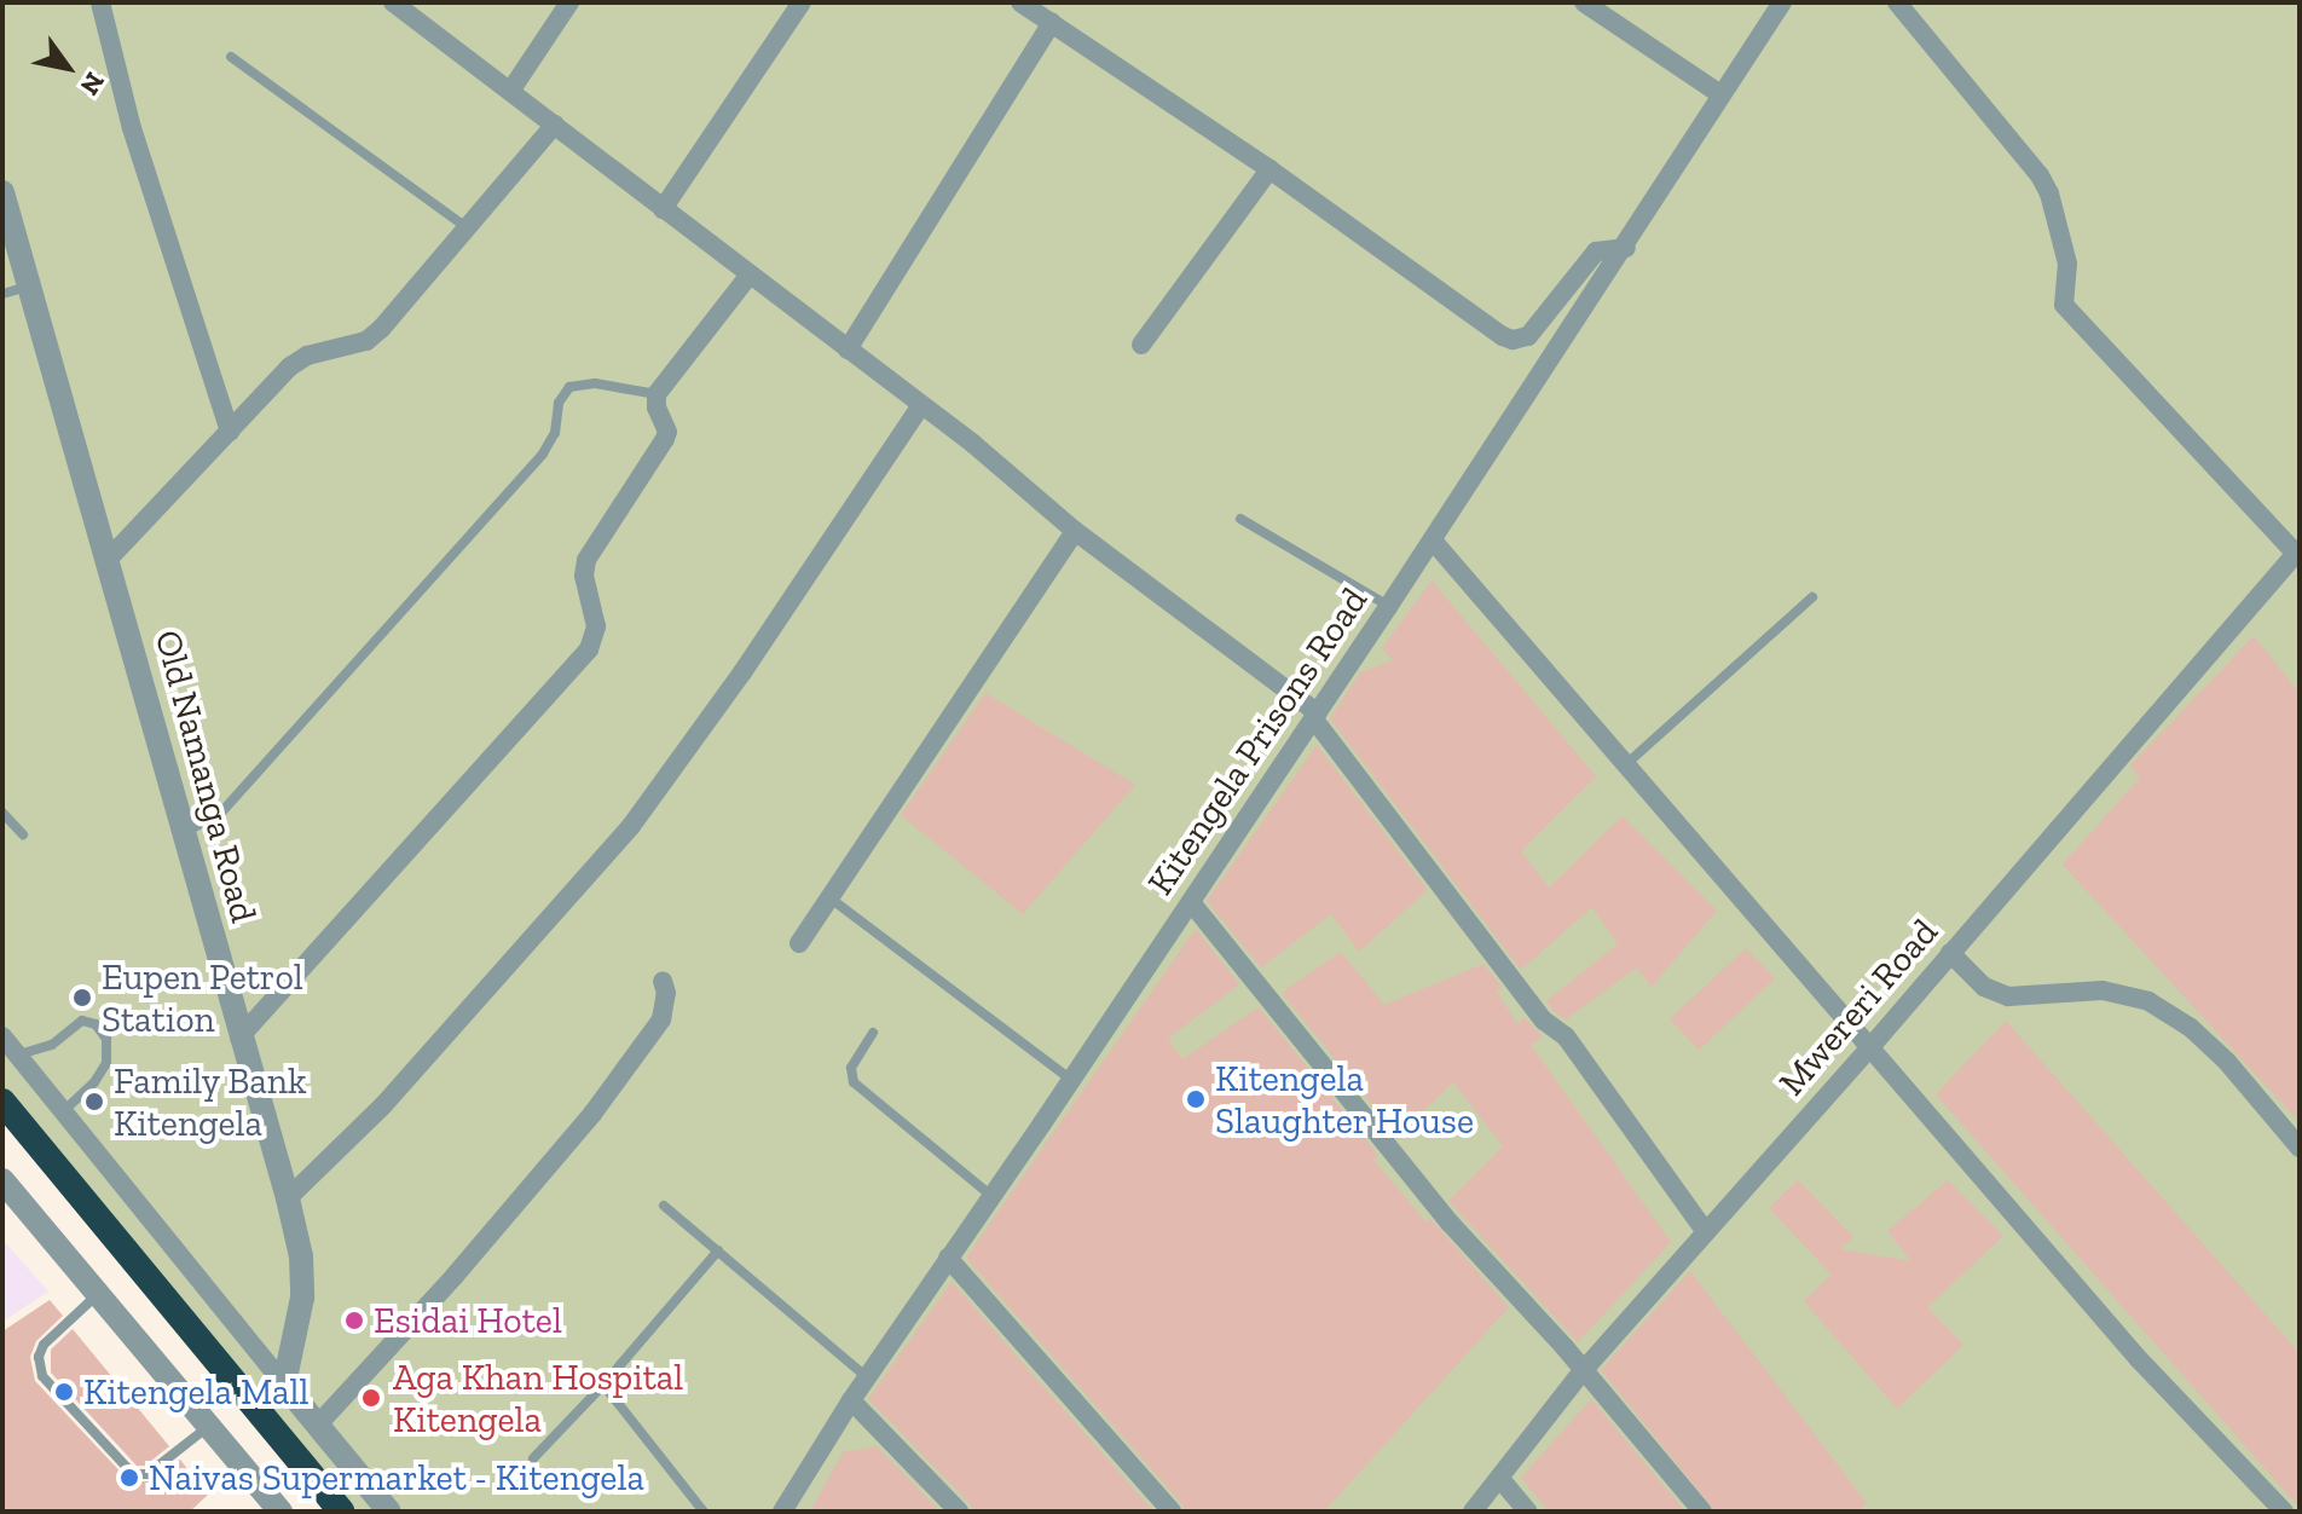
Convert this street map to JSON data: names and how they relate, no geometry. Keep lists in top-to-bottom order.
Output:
{
  "streets": {
    "street": ["Kitengela Prisons Road", "Old Namanga Road", "Mwereri Road"]
  },
  "places": [
    "Eupen Petrol Station",
    "Kitengela Slaughter House",
    "Family Bank Kitengela",
    "Esidai Hotel",
    "Kitengela Mall",
    "Aga Khan Hospital Kitengela",
    "Naivas Supermarket - Kitengela"
  ],
  "north": "bottom right"
}
